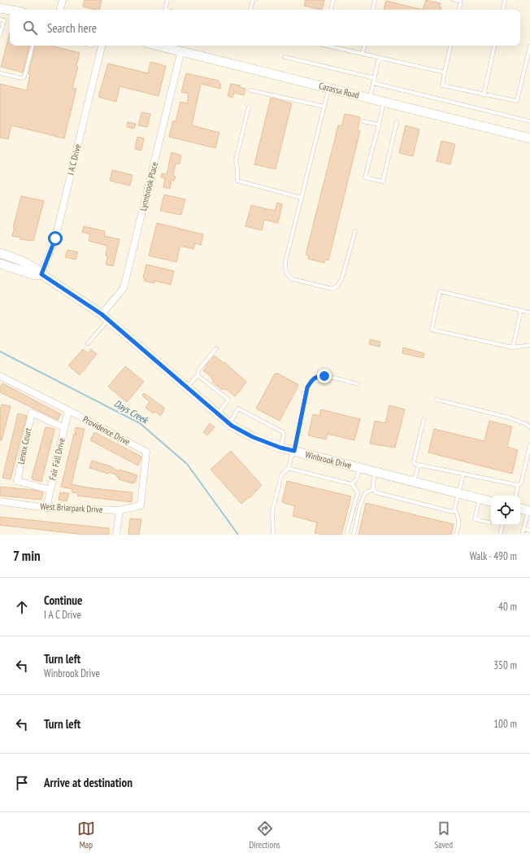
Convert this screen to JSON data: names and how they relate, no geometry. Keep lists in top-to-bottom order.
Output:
{
  "streets": {
    "street": [
      "Cazassa Road",
      "I A C Drive",
      "Lynnbrook Place",
      "Providence Drive",
      "Lenox Court",
      "Fair Fall Drive",
      "Winbrook Drive",
      "West Briarpark Drive"
    ]
  },
  "crossings": [
    ["Cazassa Road", "Lynnbrook Place"],
    ["I A C Drive", "Winbrook Drive"],
    ["Lynnbrook Place", "Winbrook Drive"],
    ["Providence Drive", "Fair Fall Drive"],
    ["Providence Drive", "West Briarpark Drive"],
    ["Lenox Court", "Fair Fall Drive"],
    ["Fair Fall Drive", "West Briarpark Drive"]
  ],
  "water": ["Days Creek"],
  "page": {
    "search": "Search here",
    "heading": ["7 min", "Walk · 490 m"],
    "list": [
      ["Continue", "I A C Drive", "40 m"],
      ["Turn left", "Winbrook Drive", "350 m"],
      ["Turn left", "100 m"],
      "Arrive at destination"
    ],
    "nav": ["Map", "Directions", "Saved"]
  }
}
